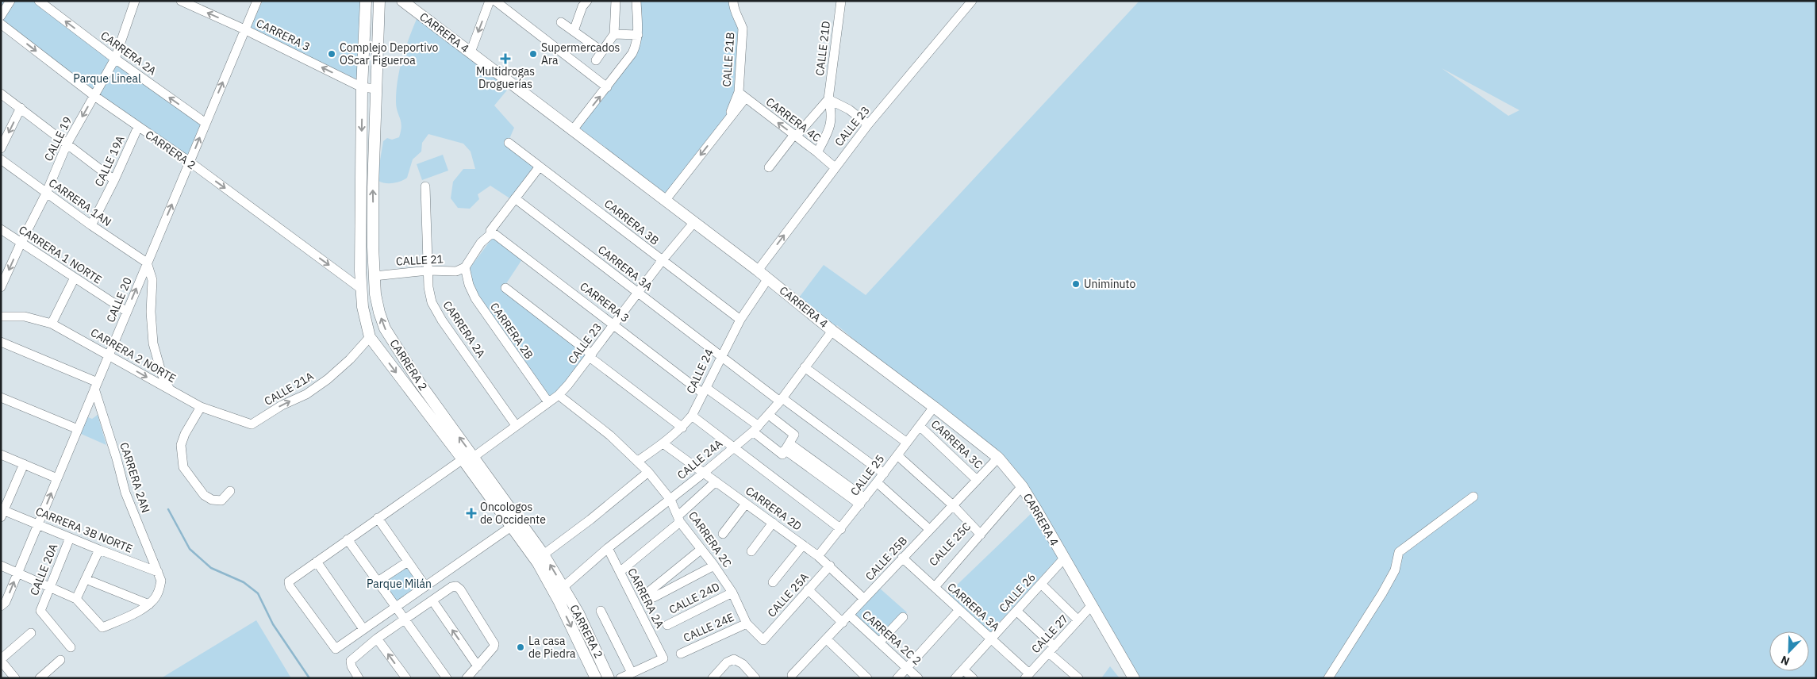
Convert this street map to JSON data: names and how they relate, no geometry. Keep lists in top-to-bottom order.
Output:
{
  "streets": {
    "main road": ["CARRERA 4", "CARRERA 2"],
    "street": [
      "CARRERA 3",
      "CALLE 21D",
      "CARRERA 2A",
      "CALLE 21B",
      "CARRERA 4C",
      "CALLE 23",
      "CALLE 19",
      "CALLE 19A",
      "CARRERA 1AN",
      "CARRERA 3B",
      "CARRERA 1 NORTE",
      "CALLE 21",
      "CARRERA 3A",
      "CALLE 20",
      "CARRERA 2B",
      "CARRERA 2 NORTE",
      "CALLE 24",
      "CALLE 21A",
      "CARRERA 3C",
      "CALLE 24A",
      "CALLE 25",
      "CARRERA 2AN",
      "CARRERA 2D",
      "CARRERA 3B NORTE",
      "CARRERA 2C",
      "CALLE 25C",
      "CALLE 25B",
      "CALLE 20A",
      "CALLE 26",
      "CALLE 25A",
      "CALLE 24D",
      "CALLE 24E",
      "CALLE 27",
      "CARRERA 2C 2"
    ]
  },
  "crossings": [
    ["CARRERA 4", "CALLE 21B"],
    ["CARRERA 4", "CALLE 23"],
    ["CARRERA 4", "CALLE 24"],
    ["CARRERA 4", "CALLE 24A"],
    ["CARRERA 4", "CALLE 25"],
    ["CARRERA 4", "CALLE 25C"],
    ["CARRERA 4", "CALLE 25B"],
    ["CARRERA 4", "CALLE 26"],
    ["CARRERA 4", "CALLE 27"],
    ["CARRERA 3", "CALLE 23"],
    ["CARRERA 3", "CARRERA 2"],
    ["CARRERA 3", "CALLE 20"],
    ["CARRERA 3", "CALLE 24"],
    ["CALLE 21D", "CARRERA 4C"],
    ["CARRERA 2A", "CALLE 23"],
    ["CARRERA 2A", "CALLE 19"],
    ["CARRERA 2A", "CALLE 21"],
    ["CARRERA 2A", "CALLE 20"],
    ["CARRERA 2A", "CALLE 24A"],
    ["CALLE 21B", "CARRERA 4C"],
    ["CARRERA 4C", "CALLE 23"],
    ["CALLE 23", "CARRERA 2"],
    ["CALLE 23", "CARRERA 3B"],
    ["CALLE 23", "CARRERA 3A"],
    ["CALLE 23", "CARRERA 2B"],
    ["CALLE 23", "CARRERA 2C"],
    ["CALLE 19", "CARRERA 2"],
    ["CALLE 19", "CARRERA 1AN"],
    ["CALLE 19", "CARRERA 1 NORTE"],
    ["CARRERA 2", "CALLE 19A"],
    ["CARRERA 2", "CALLE 21"],
    ["CARRERA 2", "CALLE 20"],
    ["CARRERA 2", "CALLE 21A"],
    ["CARRERA 2", "CALLE 24A"],
    ["CALLE 19A", "CARRERA 1AN"],
    ["CARRERA 1AN", "CALLE 20"],
    ["CARRERA 3B", "CALLE 24"],
    ["CARRERA 1 NORTE", "CALLE 20"],
    ["CALLE 21", "CARRERA 2B"],
    ["CARRERA 3A", "CALLE 24"],
    ["CARRERA 3A", "CALLE 25C"],
    ["CARRERA 3A", "CALLE 25B"],
    ["CARRERA 3A", "CALLE 26"],
    ["CARRERA 3A", "CALLE 27"],
    ["CALLE 20", "CARRERA 2 NORTE"],
    ["CALLE 20", "CARRERA 2AN"],
    ["CALLE 20", "CARRERA 3B NORTE"],
    ["CARRERA 2 NORTE", "CALLE 21A"],
    ["CALLE 24", "CARRERA 2D"],
    ["CALLE 24", "CARRERA 2C"],
    ["CARRERA 3C", "CALLE 25"],
    ["CARRERA 3C", "CALLE 25B"],
    ["CALLE 24A", "CARRERA 2D"],
    ["CALLE 24A", "CARRERA 2C"],
    ["CALLE 25", "CARRERA 2D"],
    ["CARRERA 2AN", "CARRERA 3B NORTE"],
    ["CARRERA 2D", "CALLE 25B"],
    ["CARRERA 2D", "CALLE 25A"],
    ["CARRERA 3B NORTE", "CALLE 20A"],
    ["CARRERA 2C", "CALLE 25A"],
    ["CARRERA 2C", "CALLE 24D"],
    ["CARRERA 2C", "CALLE 24E"],
    ["CALLE 25B", "CARRERA 2C 2"]
  ],
  "one_way": [
    "CARRERA 3",
    "CARRERA 4C",
    "CALLE 20",
    "CALLE 21A"
  ],
  "parks": ["Parque Lineal", "Parque Milán"],
  "places": {
    "other": [
      "Complejo Deportivo OScar Figueroa",
      "Supermercados Ara",
      "Uniminuto",
      "La casa de Piedra"
    ],
    "health": ["Multidrogas Droguerías", "Oncologos de Occidente"]
  },
  "north": "bottom left"
}
